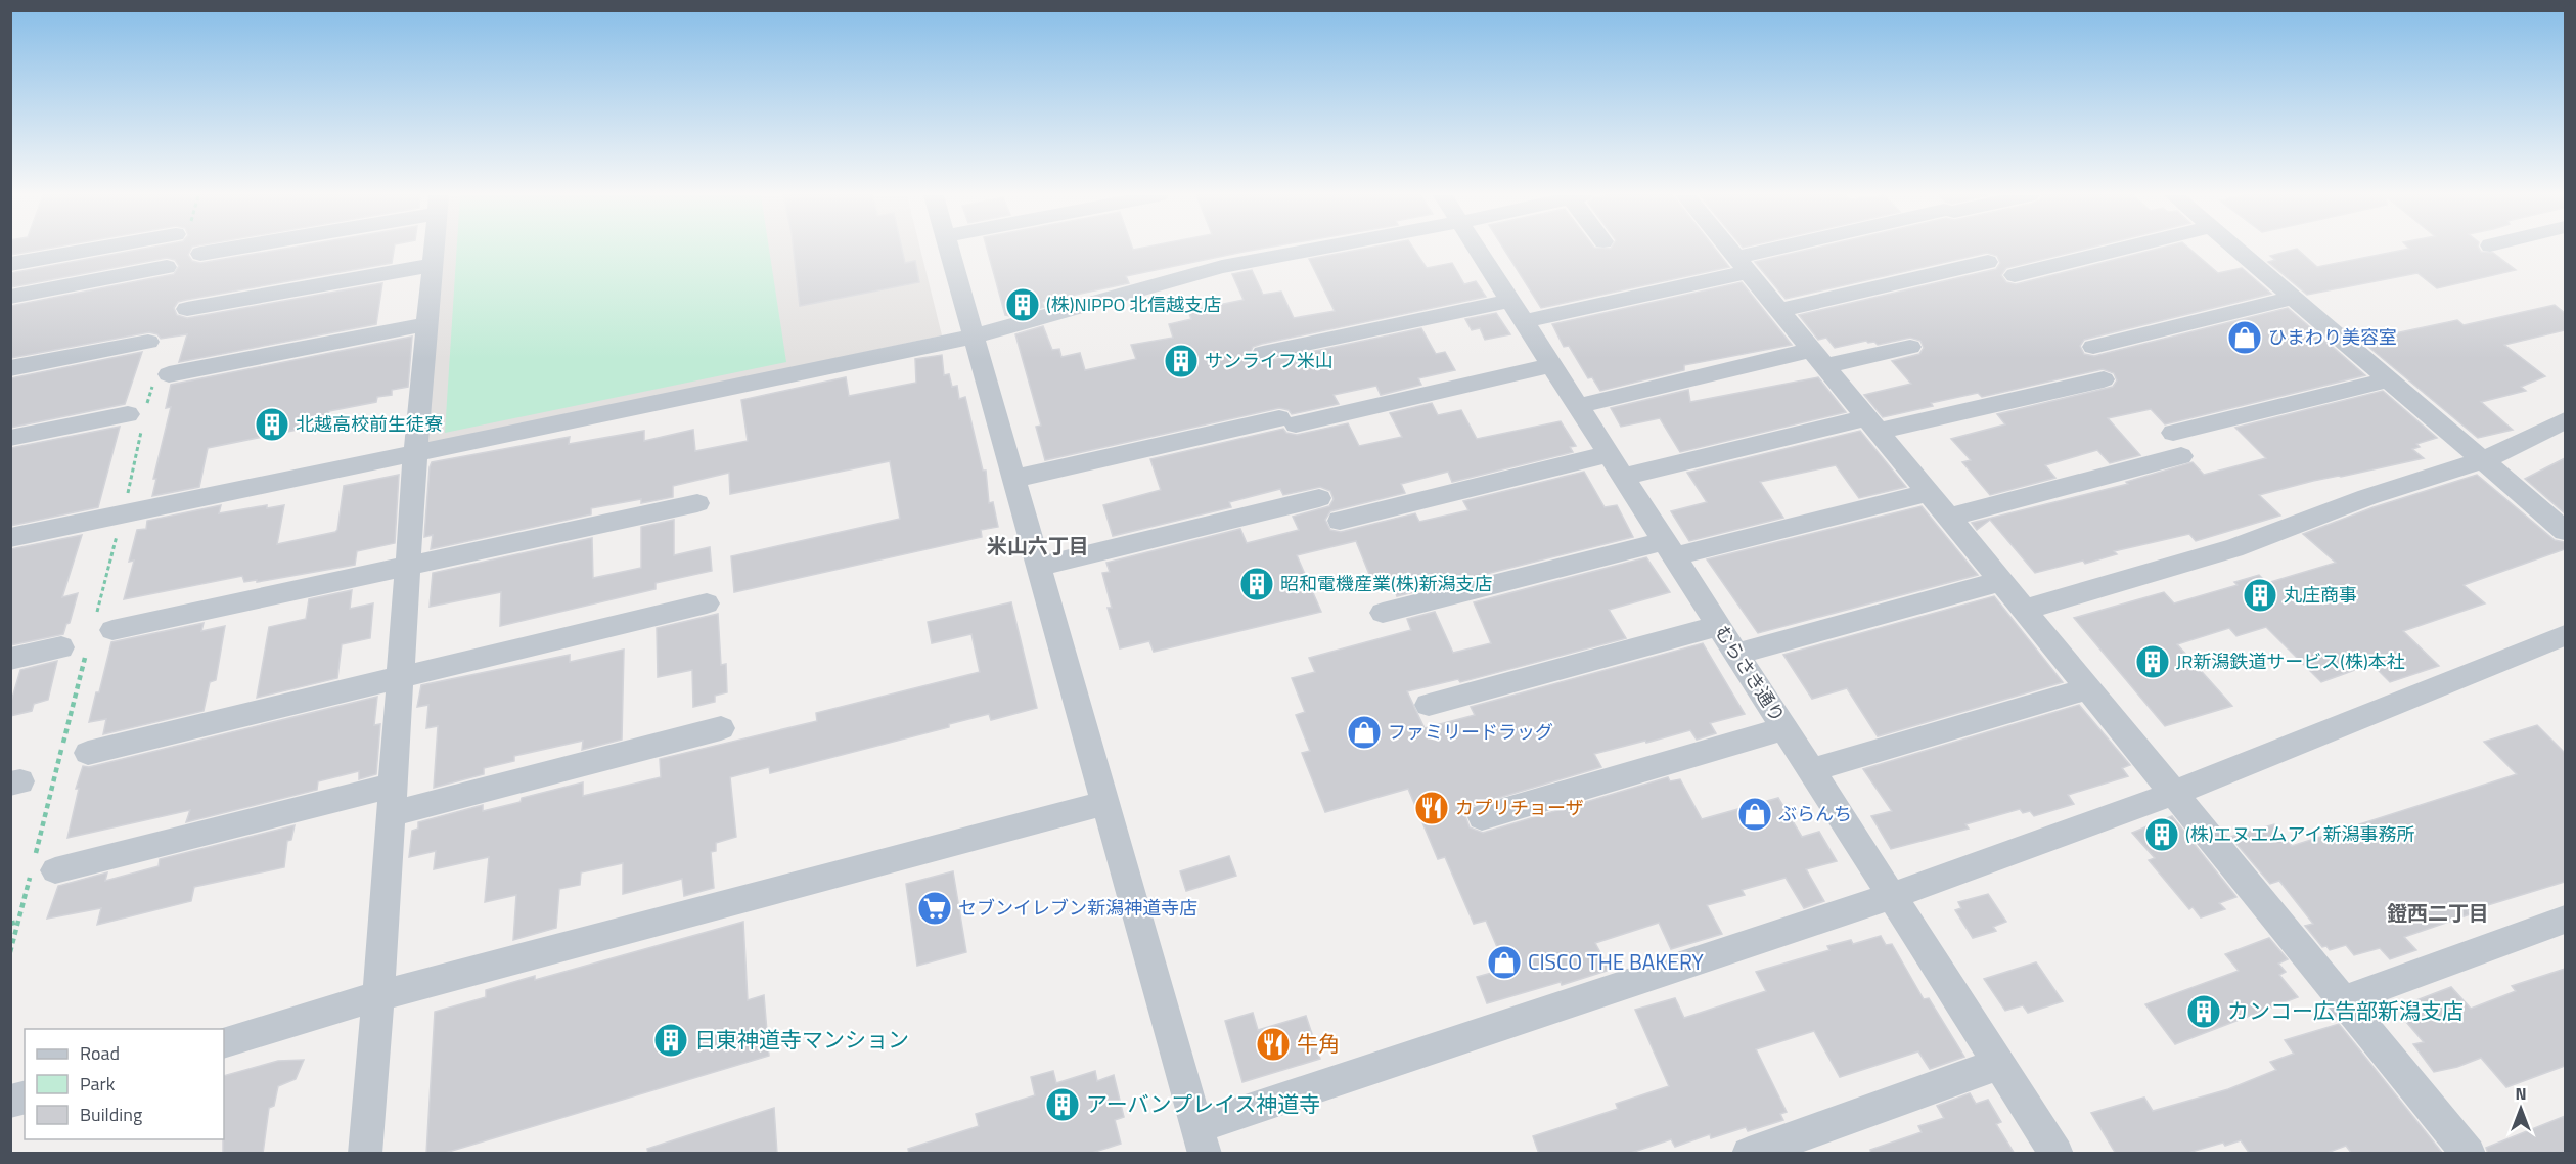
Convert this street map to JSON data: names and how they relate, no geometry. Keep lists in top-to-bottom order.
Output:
{
  "streets": {
    "street": ["むらさき通り"]
  },
  "districts": ["米山六丁目", "鐙西二丁目"],
  "places": {
    "building": [
      "(株)NIPPO 北信越支店",
      "サンライフ米山",
      "北越高校前生徒寮",
      "昭和電機産業(株)新潟支店",
      "丸庄商事",
      "JR新潟鉄道サービス(株)本社",
      "(株)エヌエムアイ新潟事務所",
      "カンコー広告部新潟支店",
      "日東神道寺マンション",
      "アーバンプレイス神道寺"
    ],
    "shop": [
      "ひまわり美容室",
      "ファミリードラッグ",
      "ぶらんち",
      "CISCO THE BAKERY"
    ],
    "restaurant": ["カプリチョーザ", "牛角"],
    "supermarket": ["セブンイレブン新潟神道寺店"]
  },
  "legend": ["Road", "Park", "Building"],
  "north": "top"
}
